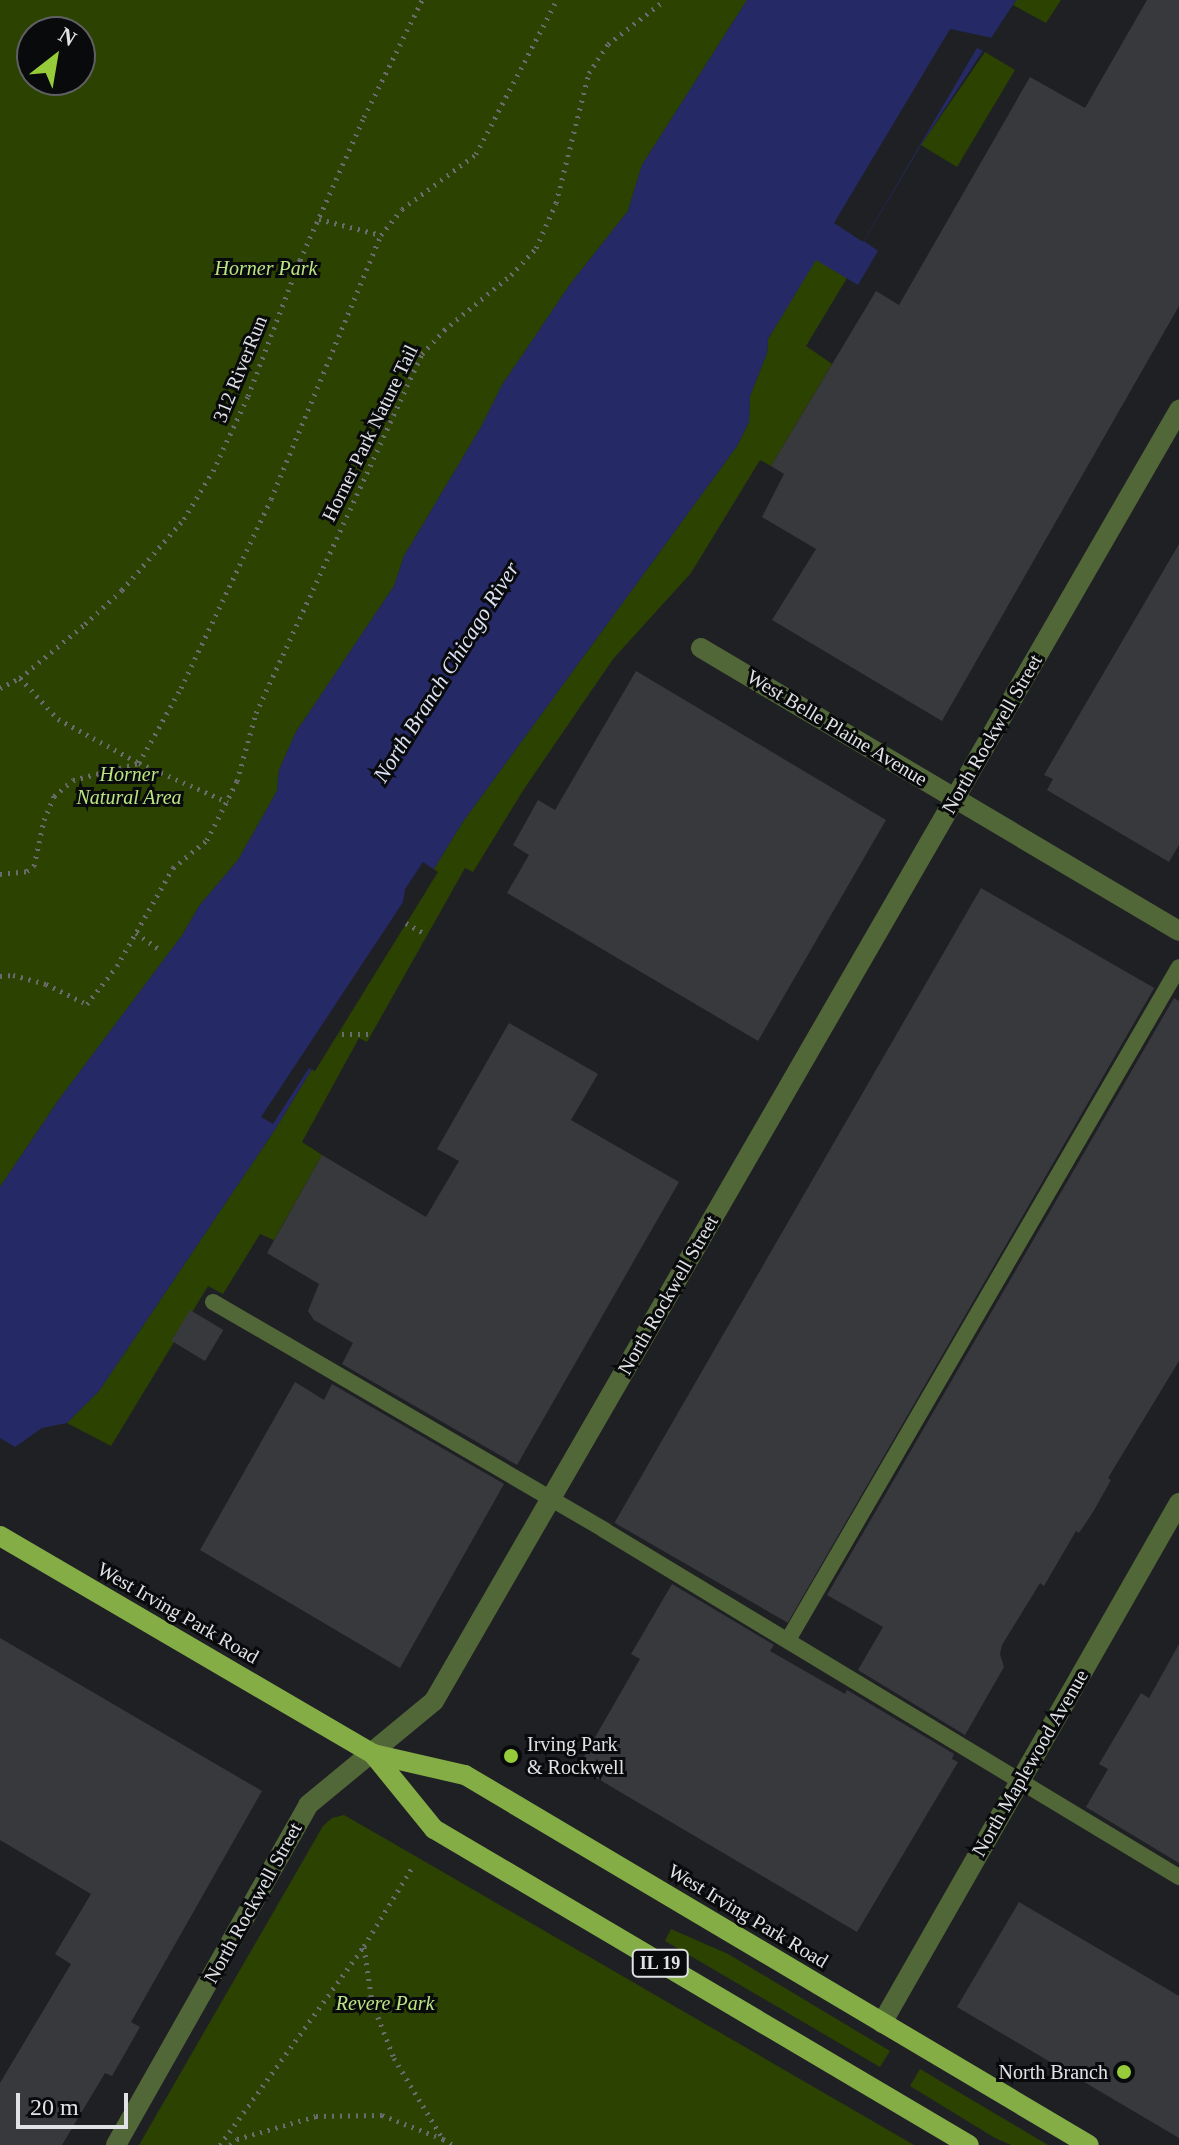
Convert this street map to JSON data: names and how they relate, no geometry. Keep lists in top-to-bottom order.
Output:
{
  "streets": {
    "main road": ["West Irving Park Road", "IL 19"],
    "street": ["West Belle Plaine Avenue", "North Rockwell Street", "North Maplewood Avenue"],
    "path": ["312 RiverRun", "Horner Park Nature Tail"]
  },
  "crossings": [
    ["West Belle Plaine Avenue", "North Rockwell Street"],
    ["North Rockwell Street", "West Irving Park Road"],
    ["West Irving Park Road", "North Maplewood Avenue"]
  ],
  "water": ["North Branch Chicago River"],
  "parks": ["Horner Park", "Horner Natural Area", "Revere Park"],
  "places": ["Irving Park & Rockwell", "North Branch"],
  "scale_bar": "20 m",
  "north": "top right"
}
